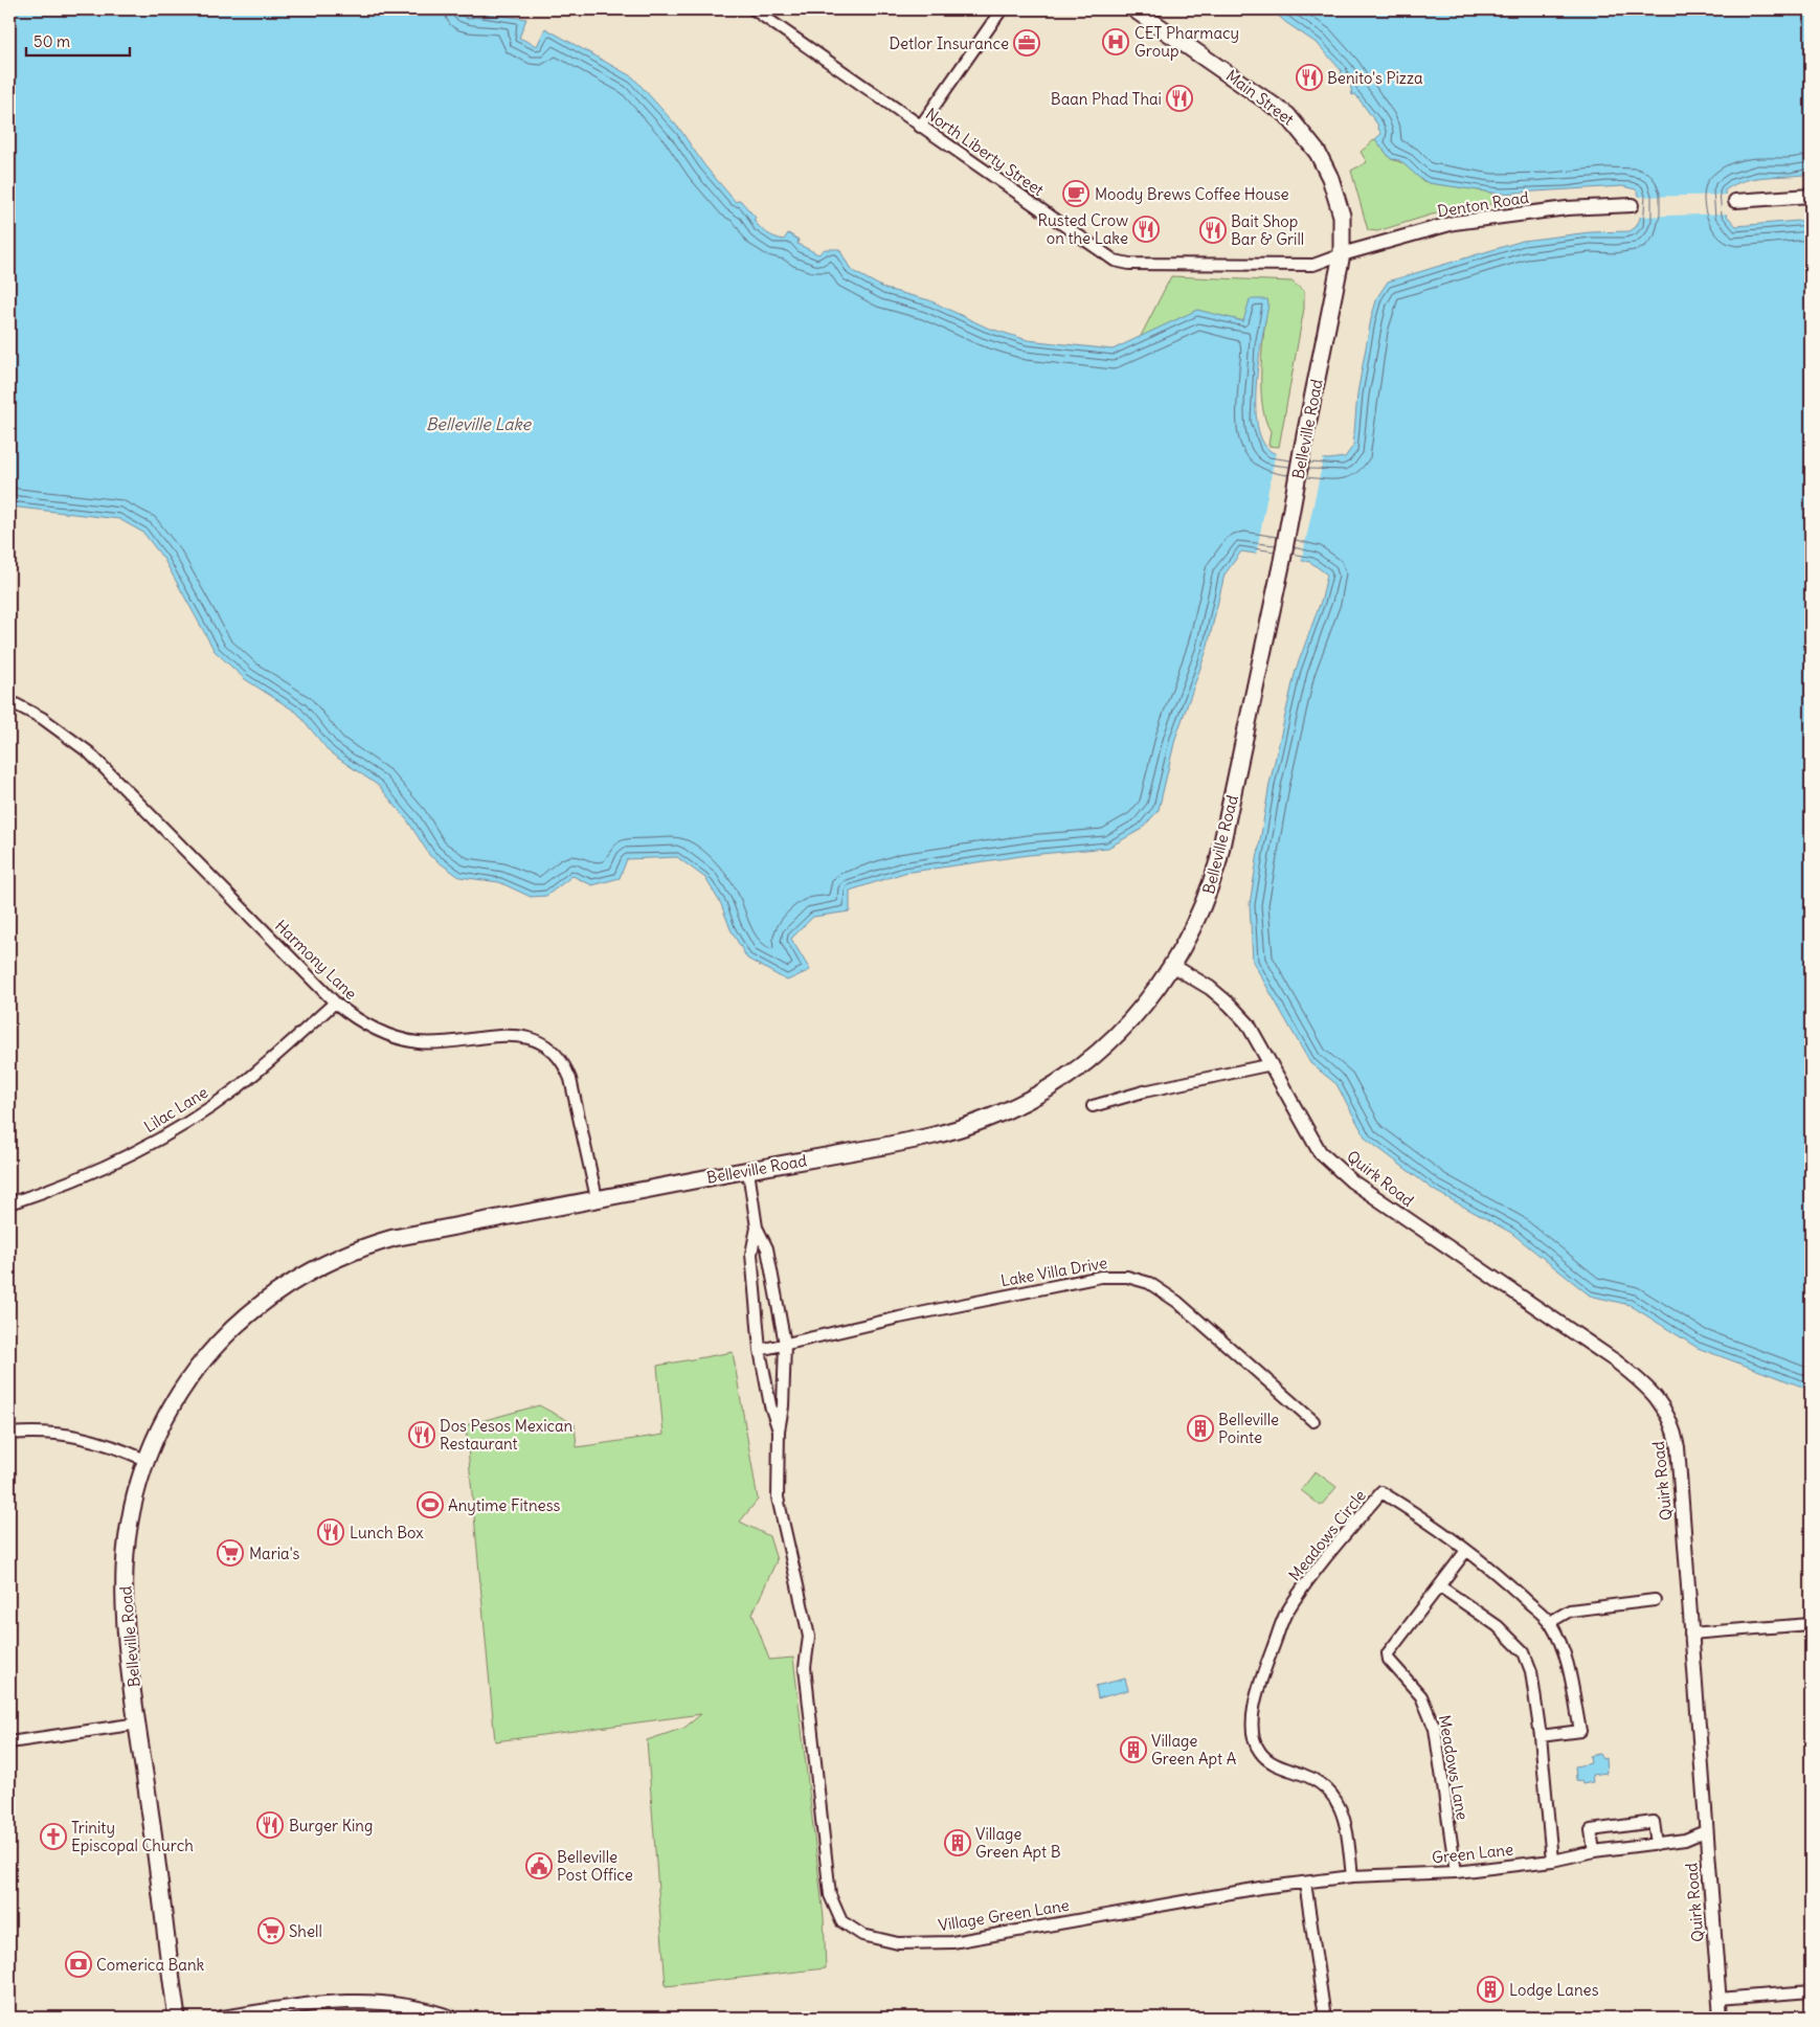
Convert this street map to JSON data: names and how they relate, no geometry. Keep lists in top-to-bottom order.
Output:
{
  "streets": {
    "main road": ["Main Street", "Belleville Road"],
    "street": [
      "North Liberty Street",
      "Denton Road",
      "Harmony Lane",
      "Lilac Lane",
      "Quirk Road",
      "Lake Villa Drive",
      "Meadows Circle",
      "Meadows Lane",
      "Green Lane",
      "Village Green Lane"
    ]
  },
  "crossings": [
    ["Main Street", "Belleville Road"],
    ["North Liberty Street", "Denton Road"],
    ["North Liberty Street", "Belleville Road"],
    ["Denton Road", "Belleville Road"],
    ["Belleville Road", "Harmony Lane"],
    ["Belleville Road", "Quirk Road"],
    ["Harmony Lane", "Lilac Lane"],
    ["Meadows Circle", "Meadows Lane"],
    ["Meadows Circle", "Green Lane"],
    ["Meadows Lane", "Green Lane"],
    ["Green Lane", "Village Green Lane"]
  ],
  "water": ["Belleville Lake"],
  "places": {
    "hospital": ["CET Pharmacy Group"],
    "office": ["Detlor Insurance"],
    "restaurant": [
      "Benito's Pizza",
      "Baan Phad Thai",
      "Rusted Crow on the Lake",
      "Bait Shop Bar & Grill",
      "Dos Pesos Mexican Restaurant",
      "Lunch Box",
      "Burger King"
    ],
    "cafe": ["Moody Brews Coffee House"],
    "building": [
      "Belleville Pointe",
      "Village Green Apt A",
      "Village Green Apt B",
      "Lodge Lanes"
    ],
    "sports": ["Anytime Fitness"],
    "supermarket": ["Maria's", "Shell"],
    "church": ["Trinity Episcopal Church"],
    "public building": ["Belleville Post Office"],
    "bank": ["Comerica Bank"]
  },
  "scale_bar": "50 m"
}
